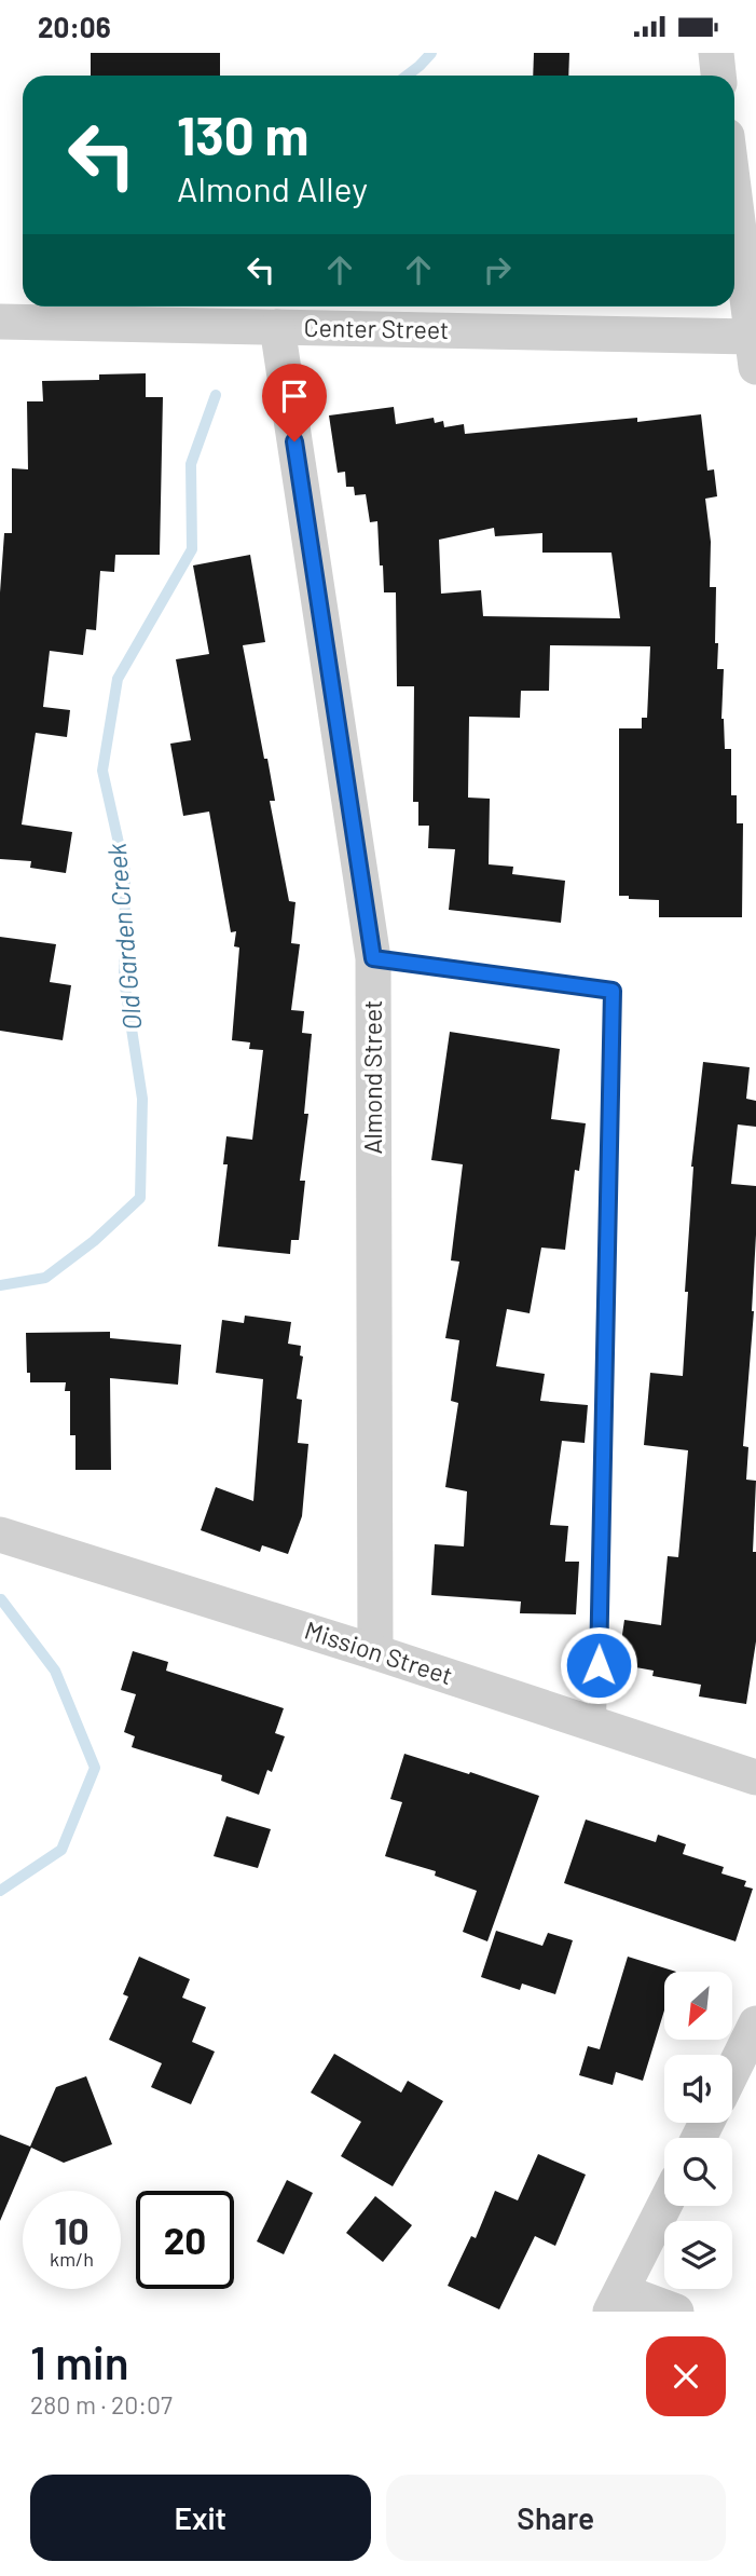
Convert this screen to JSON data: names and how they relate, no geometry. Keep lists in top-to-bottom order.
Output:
{
  "streets": {
    "street": ["Center Street", "Almond Street", "Mission Street"]
  },
  "crossings": [
    ["Center Street", "Almond Street"],
    ["Almond Street", "Mission Street"]
  ],
  "water": ["Old Garden Creek"],
  "north": "bottom left",
  "page": {
    "status": "20:06",
    "turn": ["130 m", "Almond Alley"],
    "speed": "10 km/h",
    "limit": "20",
    "heading": ["1 min", "280 m · 20:07"],
    "buttons": ["Exit", "Share"]
  }
}
